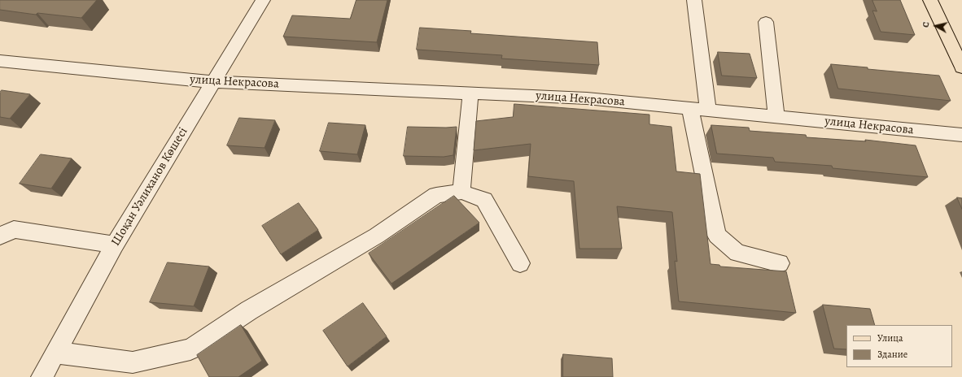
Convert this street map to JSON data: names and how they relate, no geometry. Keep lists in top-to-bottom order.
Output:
{
  "streets": {
    "street": ["улица Некрасова", "Шоқан Уәлиханов Көшесі"]
  },
  "crossings": [
    ["улица Некрасова", "Шоқан Уәлиханов Көшесі"]
  ],
  "legend": ["Улица", "Здание"],
  "north": "left"
}
